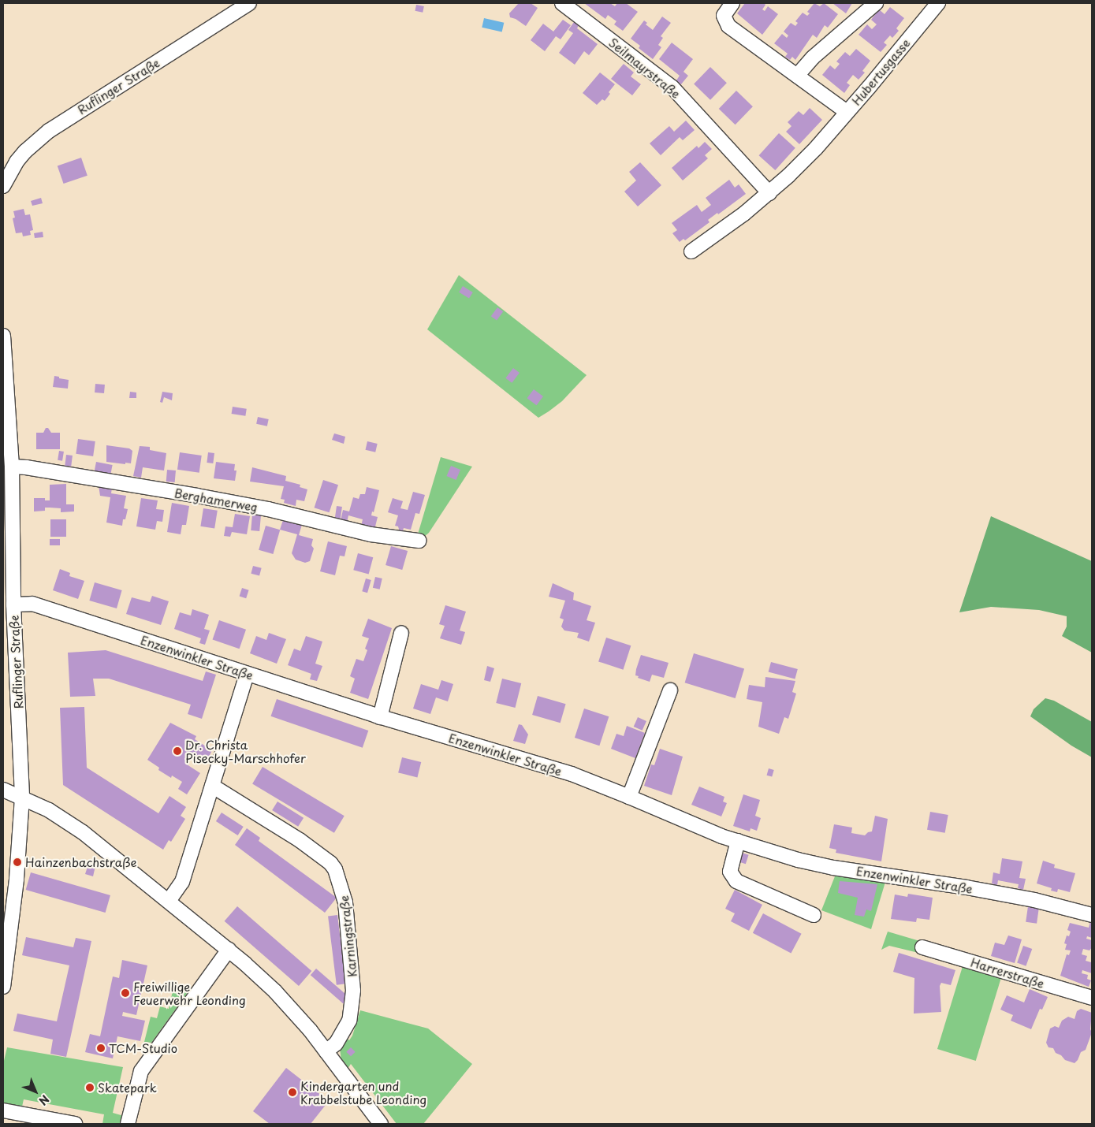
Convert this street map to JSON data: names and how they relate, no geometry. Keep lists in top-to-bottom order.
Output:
{
  "streets": {
    "street": [
      "Seilmayrstraße",
      "Hubertusgasse",
      "Ruflinger Straße",
      "Berghamerweg",
      "Enzenwinkler Straße",
      "Karningstraße",
      "Harrerstraße"
    ]
  },
  "crossings": [
    ["Ruflinger Straße", "Berghamerweg"],
    ["Ruflinger Straße", "Enzenwinkler Straße"]
  ],
  "places": [
    "Dr. Christa Pisecky-Marschhofer",
    "Hainzenbachstraße",
    "Freiwillige Feuerwehr Leonding",
    "TCM-Studio",
    "Skatepark",
    "Kindergarten und Krabbelstube Leonding"
  ],
  "north": "bottom right"
}
